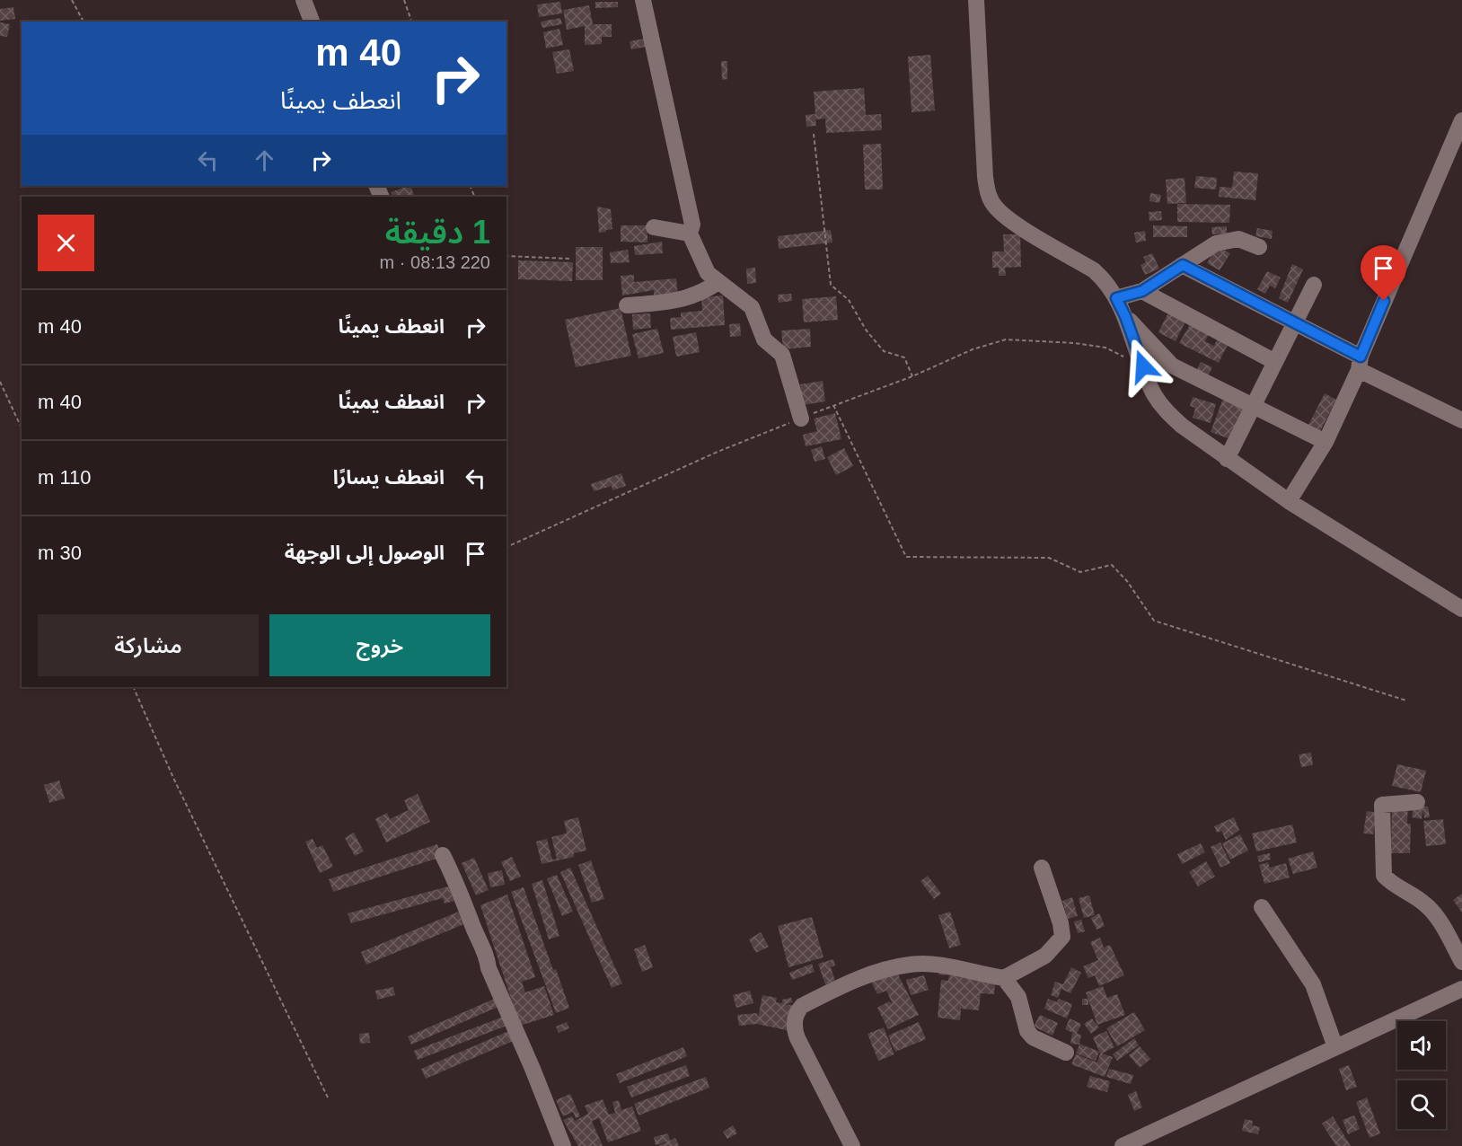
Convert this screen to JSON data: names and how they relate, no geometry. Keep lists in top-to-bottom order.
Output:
{
  "page": {
    "turn": ["40 m", "انعطف يمينًا"],
    "heading": ["1 دقيقة", "220 m · 08:13"],
    "list": [
      {
        "name": "انعطف يمينًا",
        "value": "40 m"
      },
      {
        "name": "انعطف يمينًا",
        "value": "40 m"
      },
      {
        "name": "انعطف يسارًا",
        "value": "110 m"
      },
      {
        "name": "الوصول إلى الوجهة",
        "value": "30 m"
      }
    ],
    "buttons": ["خروج", "مشاركة"]
  }
}
